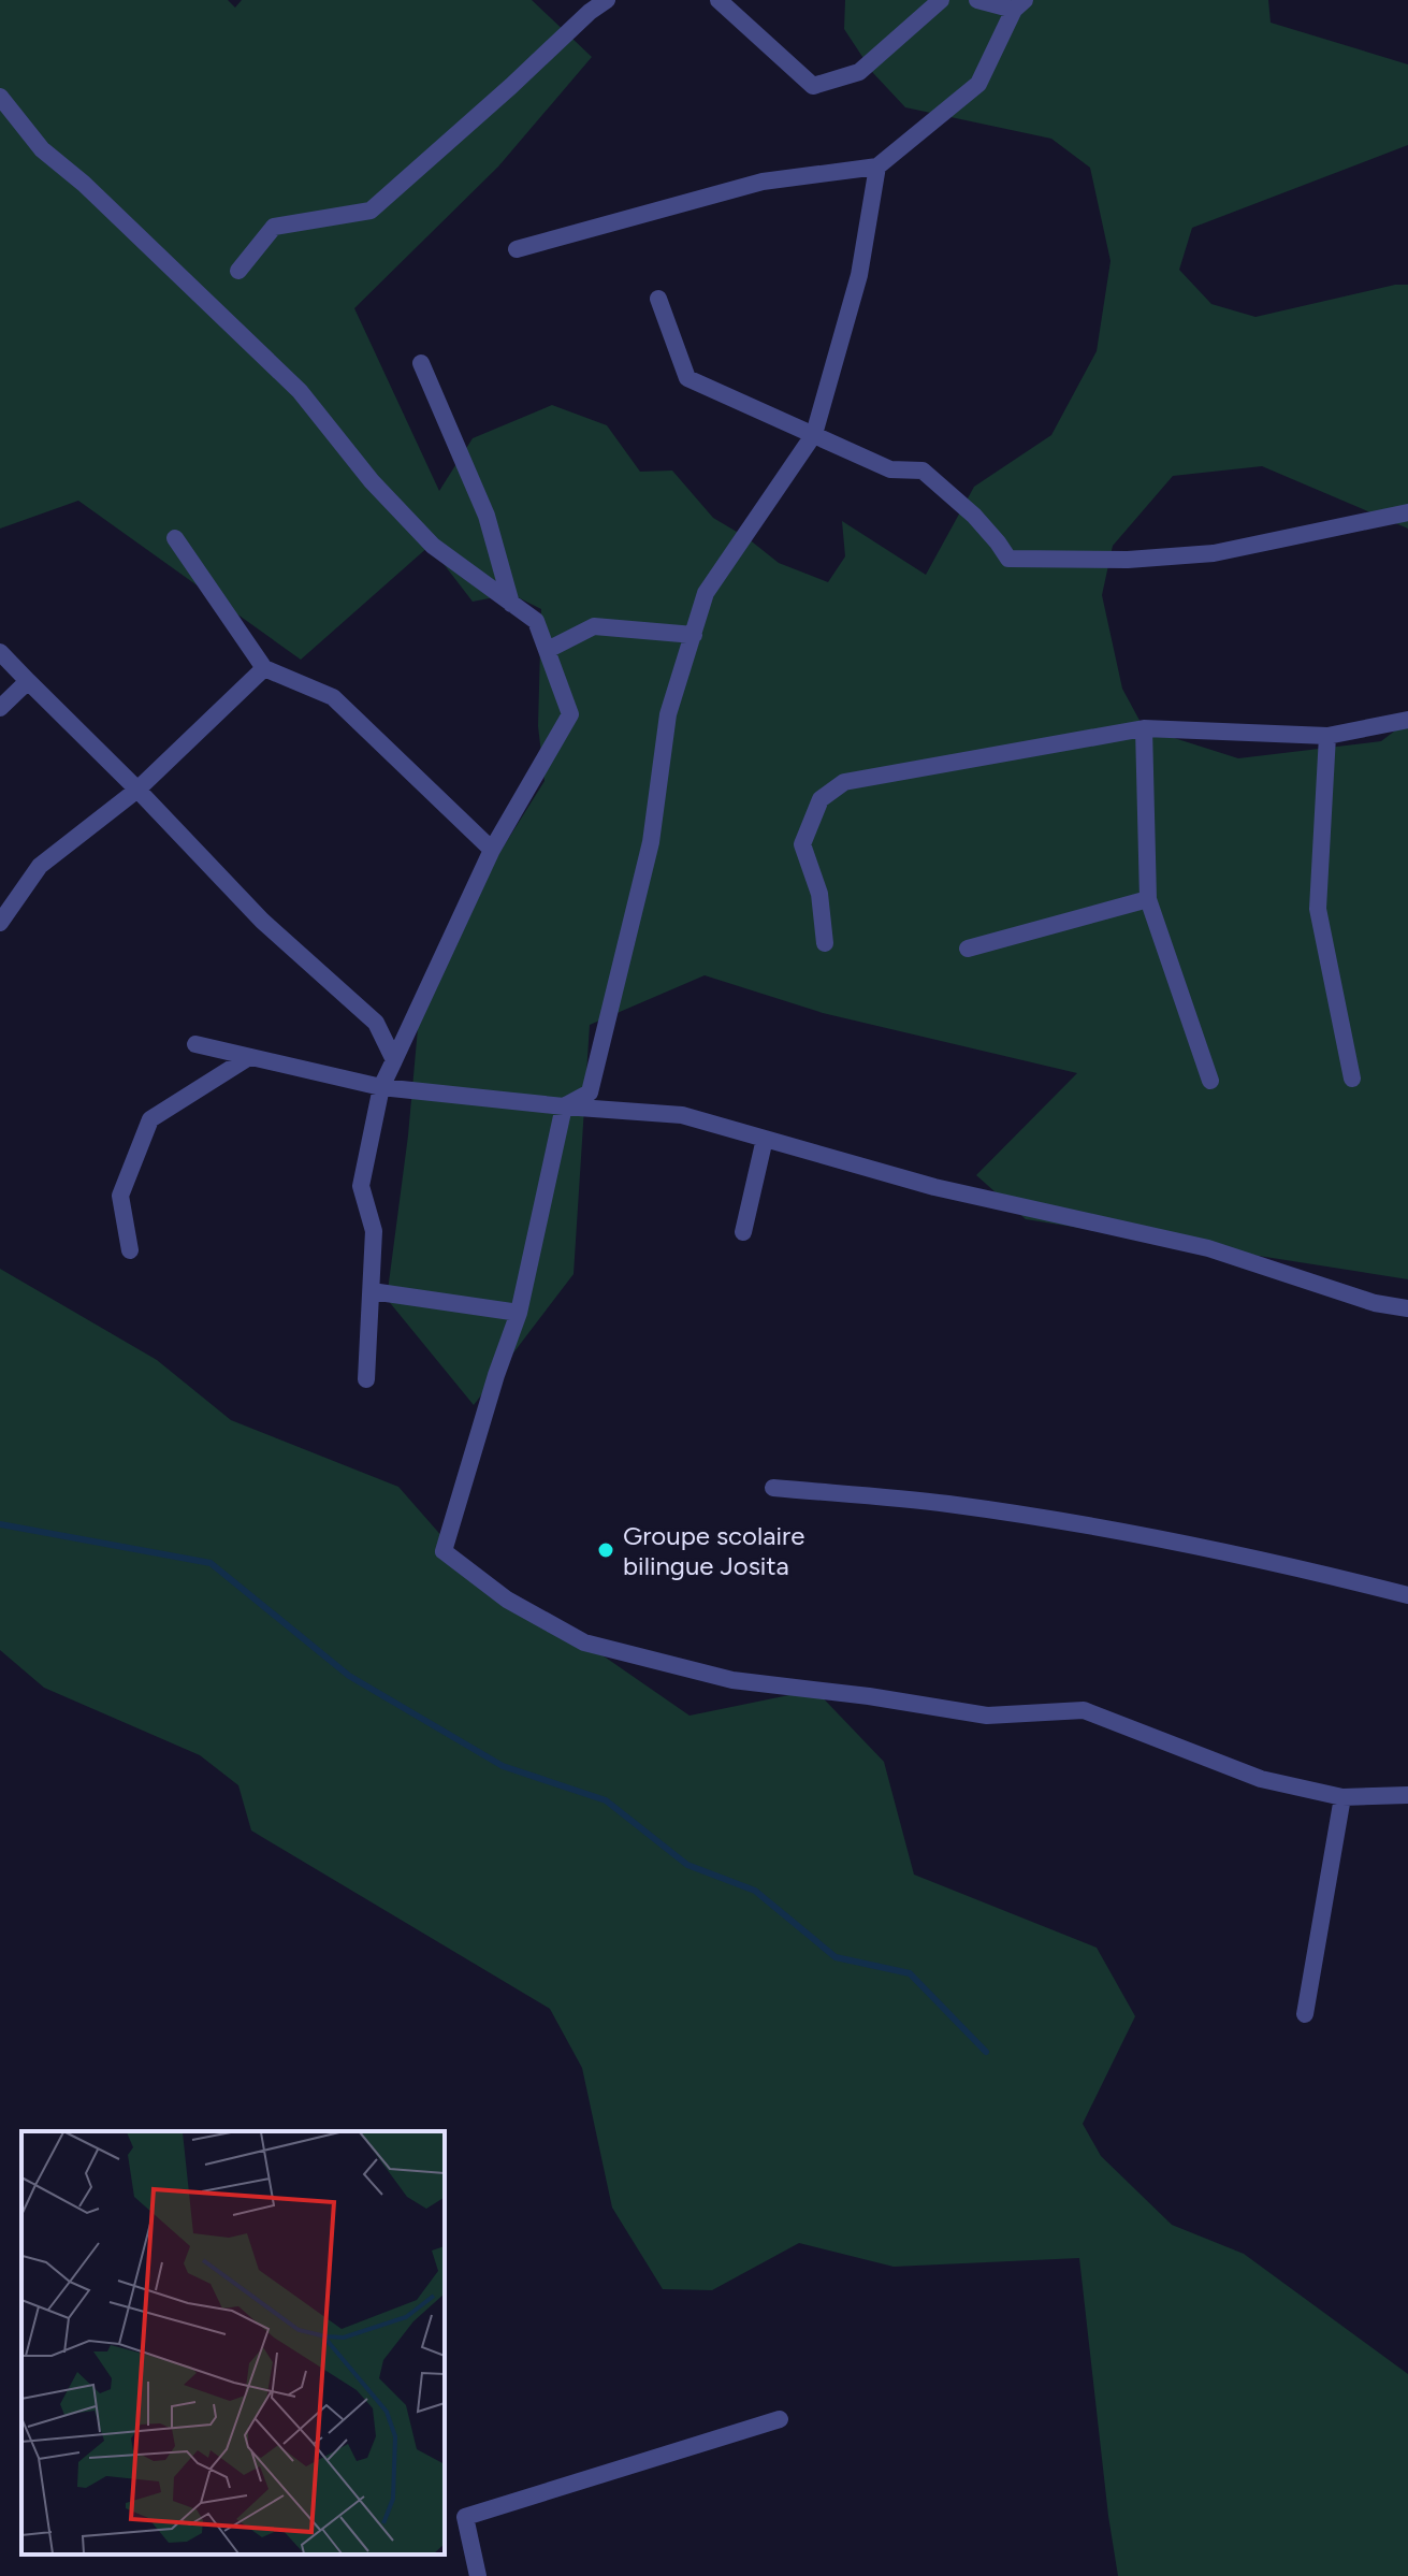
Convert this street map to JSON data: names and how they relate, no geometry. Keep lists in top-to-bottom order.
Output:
{
  "places": ["Groupe scolaire bilingue Josita"]
}
